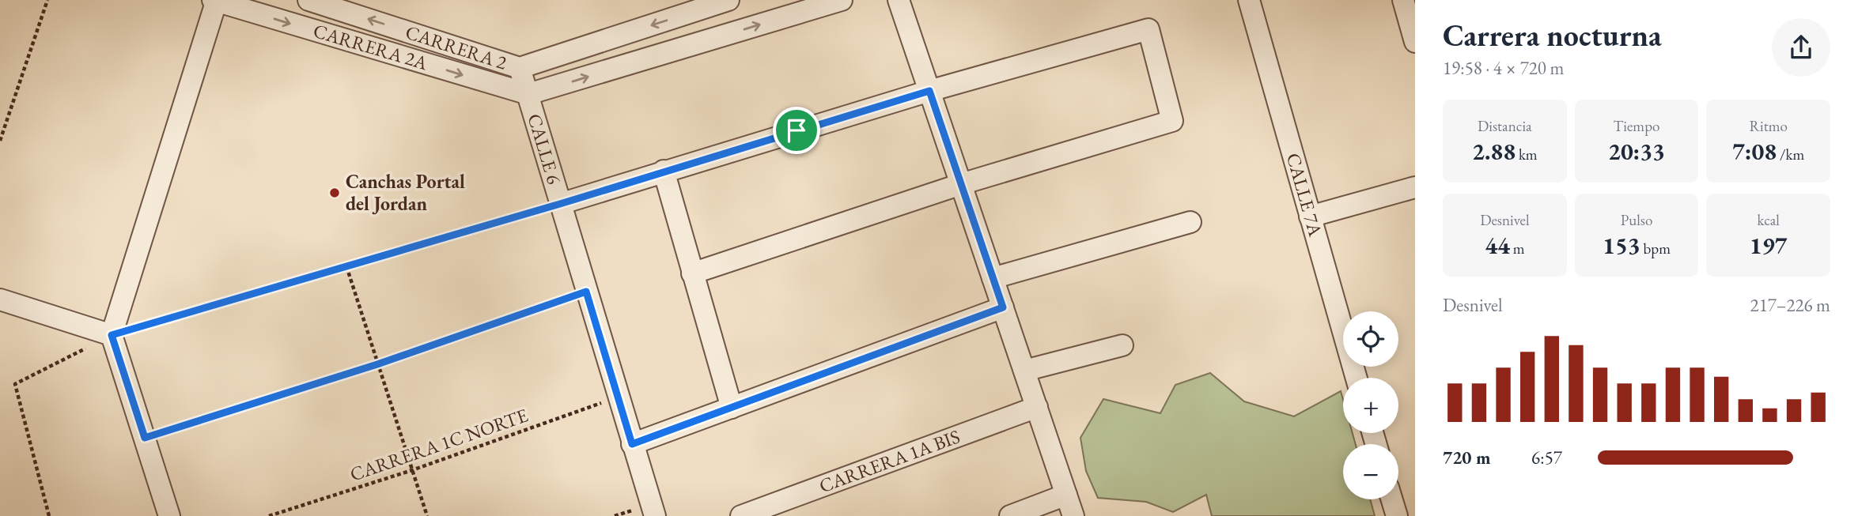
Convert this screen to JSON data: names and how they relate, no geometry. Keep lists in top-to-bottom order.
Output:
{
  "streets": {
    "street": [
      "CARRERA 2A",
      "CARRERA 2",
      "CALLE 6",
      "CALLE 7A",
      "CARRERA 1A BIS"
    ],
    "path": ["CARRERA 1C NORTE"]
  },
  "crossings": [
    ["CARRERA 2A", "CALLE 6"],
    ["CARRERA 2", "CALLE 6"],
    ["CALLE 6", "CARRERA 1C NORTE"]
  ],
  "one_way": ["CARRERA 2A"],
  "places": ["Canchas Portal del Jordan"],
  "page": {
    "heading": ["Carrera nocturna", "19:58 · 4 × 720 m"],
    "stats": [
      ["Distancia", "2.88 km"],
      ["Tiempo", "20:33"],
      ["Ritmo", "7:08 /km"],
      ["Desnivel", "44 m"],
      ["Pulso", "153 bpm"],
      ["kcal", "197"]
    ],
    "chart": ["Desnivel", "217–226 m"],
    "map_buttons": ["+", "−"],
    "list": [
      {
        "name": "720 m",
        "note": "6:57"
      }
    ]
  }
}
